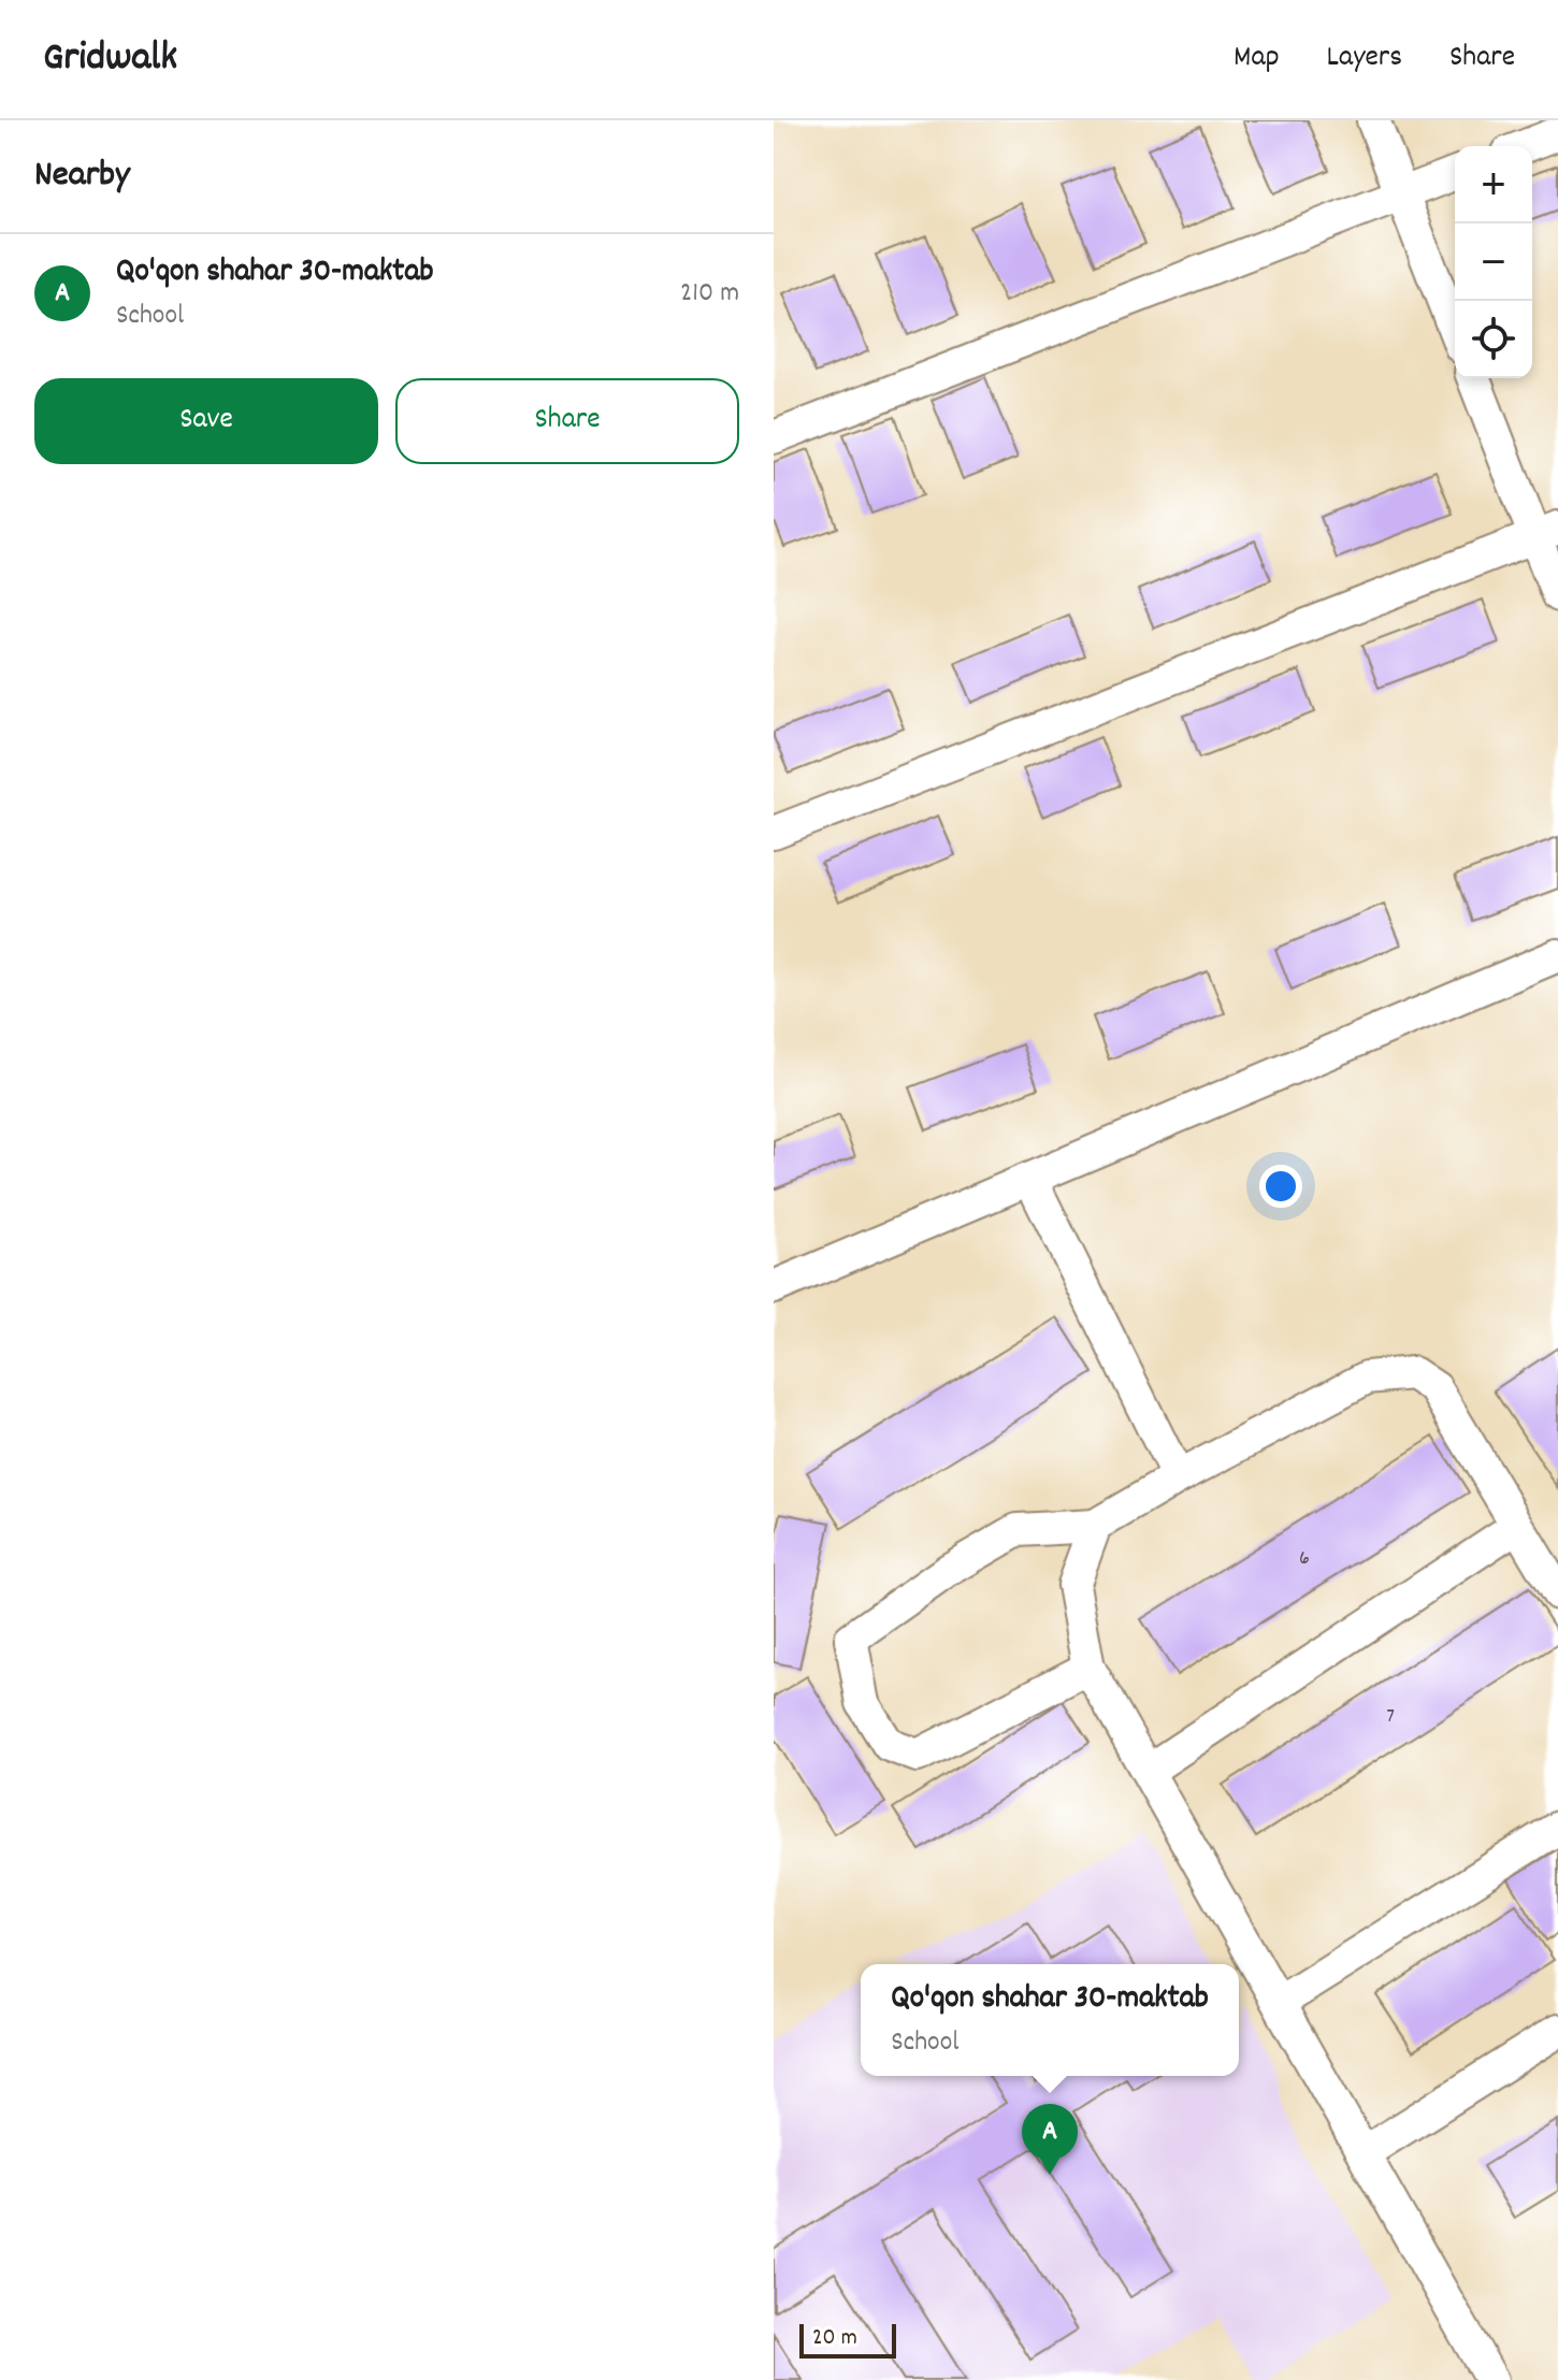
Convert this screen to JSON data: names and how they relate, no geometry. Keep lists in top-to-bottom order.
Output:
{
  "house_numbers": ["6", "7"],
  "scale_bar": "20 m",
  "page": {
    "header": "Gridwalk",
    "nav": ["Map", "Layers", "Share"],
    "heading": "Nearby",
    "map_buttons": ["+", "−"],
    "list": [
      {
        "mark": "A",
        "name": "Qo'qon shahar 30-maktab",
        "note": "School",
        "value": "210 m"
      }
    ],
    "buttons": ["Save", "Share"],
    "popup": ["Qo'qon shahar 30-maktab", "School"],
    "pins": "A",
    "scale": "20 m"
  }
}
